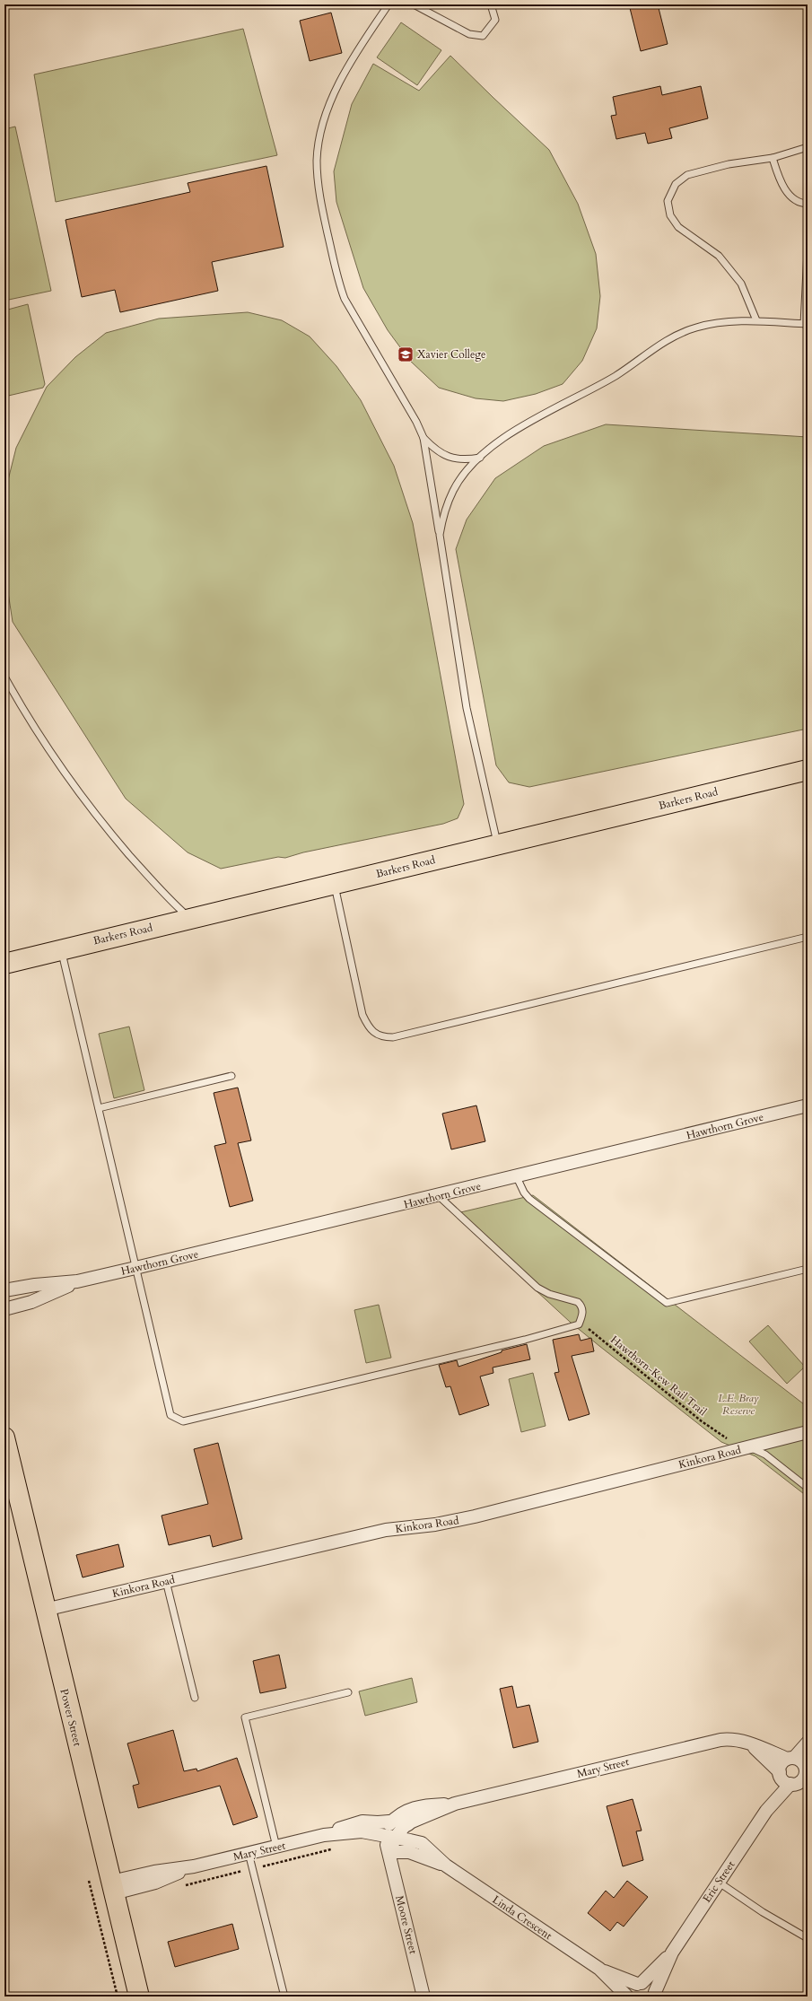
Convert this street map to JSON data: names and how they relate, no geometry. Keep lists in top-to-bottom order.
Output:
{
  "streets": {
    "main road": ["Barkers Road", "Power Street"],
    "street": [
      "Hawthorn Grove",
      "Kinkora Road",
      "Mary Street",
      "Eric Street",
      "Linda Crescent",
      "Moore Street"
    ],
    "path": ["Hawthorn-Kew Rail Trail"]
  },
  "crossings": [
    ["Hawthorn-Kew Rail Trail", "Kinkora Road"],
    ["Kinkora Road", "Power Street"],
    ["Power Street", "Mary Street"],
    ["Mary Street", "Eric Street"],
    ["Mary Street", "Linda Crescent"],
    ["Mary Street", "Moore Street"],
    ["Eric Street", "Linda Crescent"],
    ["Linda Crescent", "Moore Street"]
  ],
  "parks": ["L.E. Bray Reserve"],
  "places": {
    "school or university": ["Xavier College"]
  }
}
